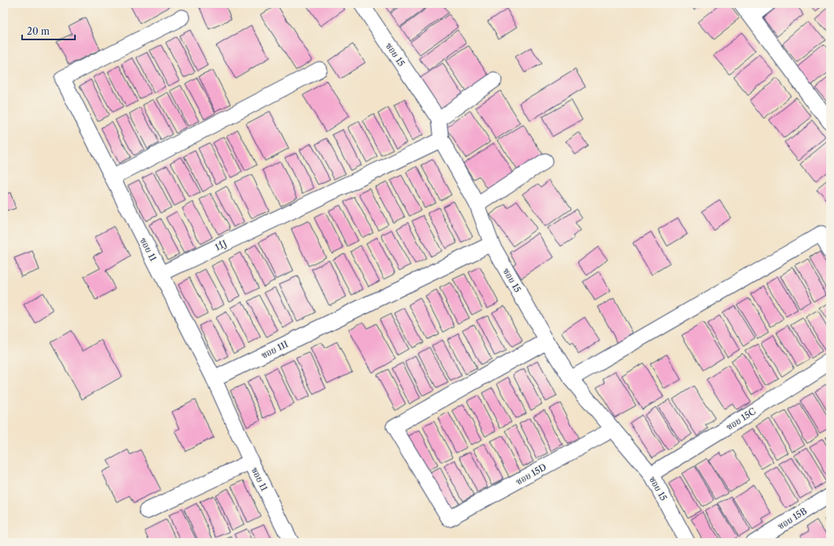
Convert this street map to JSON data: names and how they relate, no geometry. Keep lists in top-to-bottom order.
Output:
{
  "streets": {
    "street": [
      "ซอย 15",
      "11๋J",
      "ซอย 11",
      "ซอย 11I",
      "ซอย 15C",
      "ซอย 15D",
      "ซอย 15B"
    ]
  },
  "crossings": [
    ["ซอย 15", "11๋J"],
    ["ซอย 15", "ซอย 11I"],
    ["ซอย 15", "ซอย 15C"],
    ["ซอย 15", "ซอย 15D"],
    ["11๋J", "ซอย 11"],
    ["ซอย 11", "ซอย 11I"]
  ],
  "scale_bar": "20 m"
}
